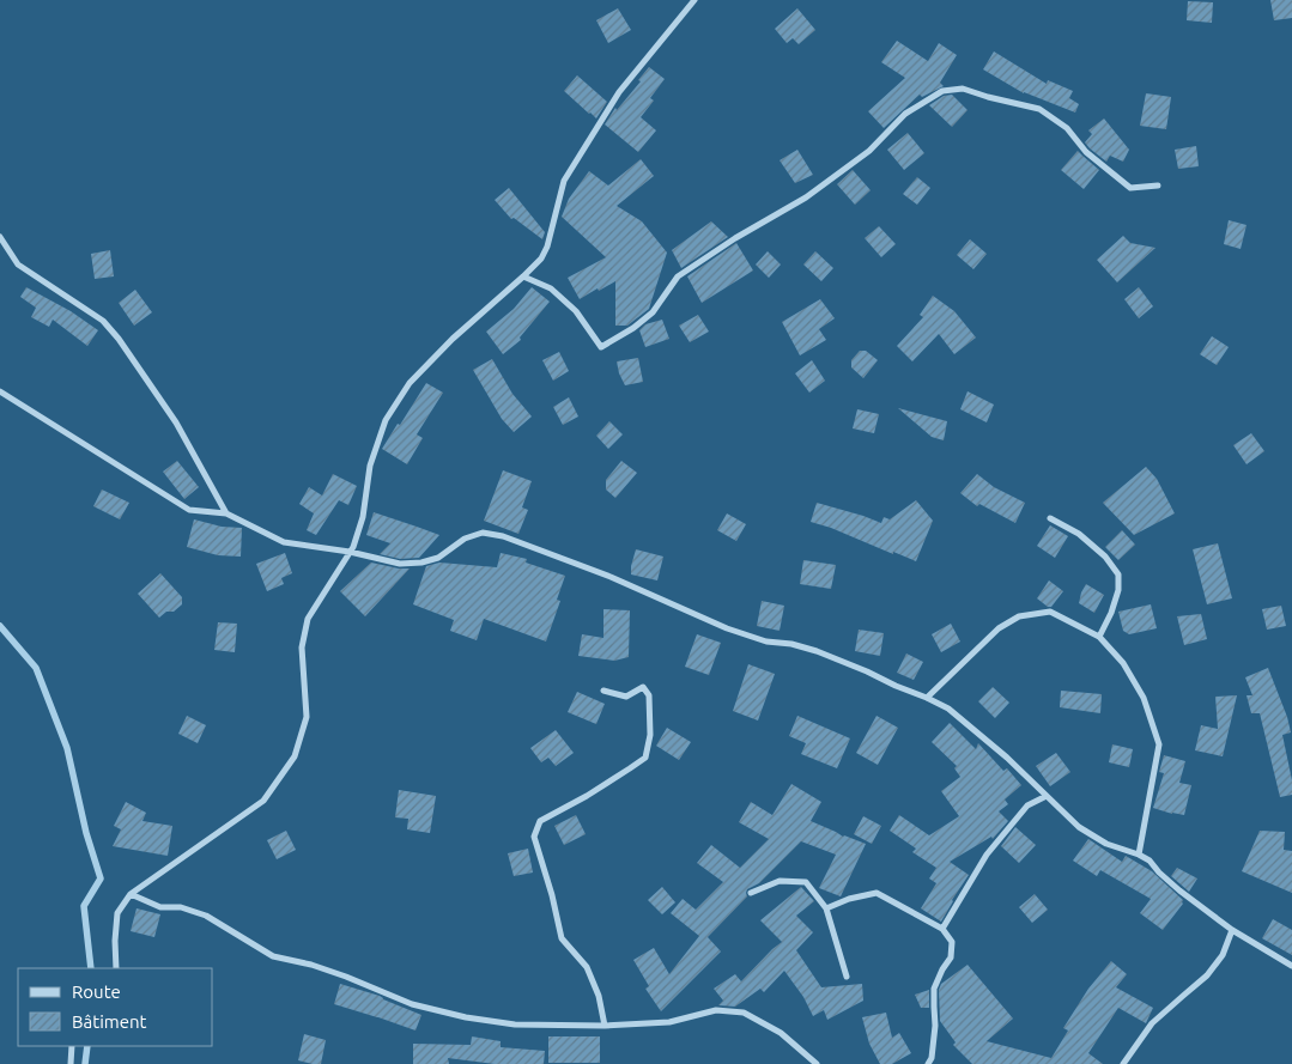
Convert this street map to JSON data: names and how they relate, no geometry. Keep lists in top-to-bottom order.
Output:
{
  "legend": ["Route", "Bâtiment"]
}
